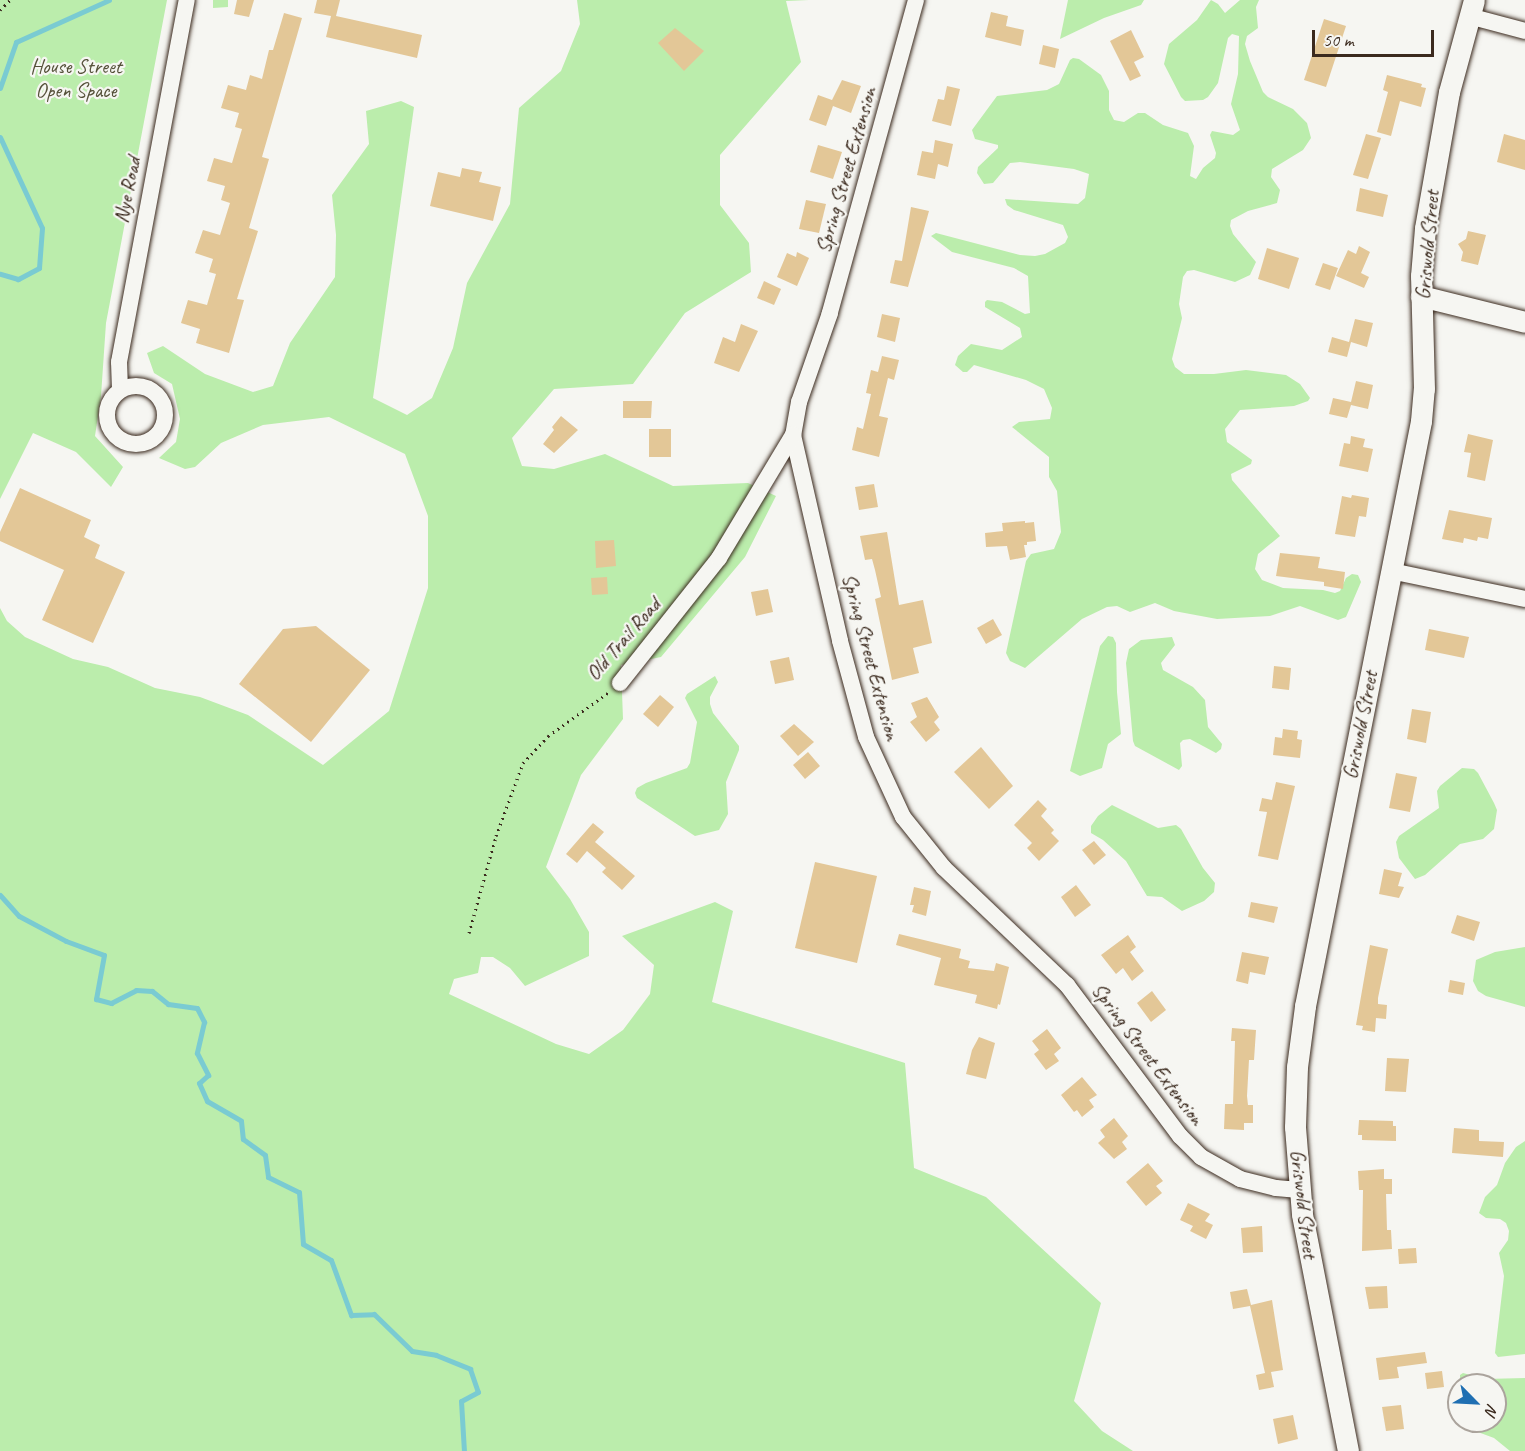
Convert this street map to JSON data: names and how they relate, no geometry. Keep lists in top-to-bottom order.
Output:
{
  "streets": {
    "main road": ["Griswold Street"],
    "street": ["Spring Street Extension", "Nye Road", "Old Trail Road"]
  },
  "crossings": [
    ["Spring Street Extension", "Griswold Street"],
    ["Spring Street Extension", "Old Trail Road"]
  ],
  "parks": ["House Street Open Space"],
  "scale_bar": "50 m",
  "north": "bottom right"
}
